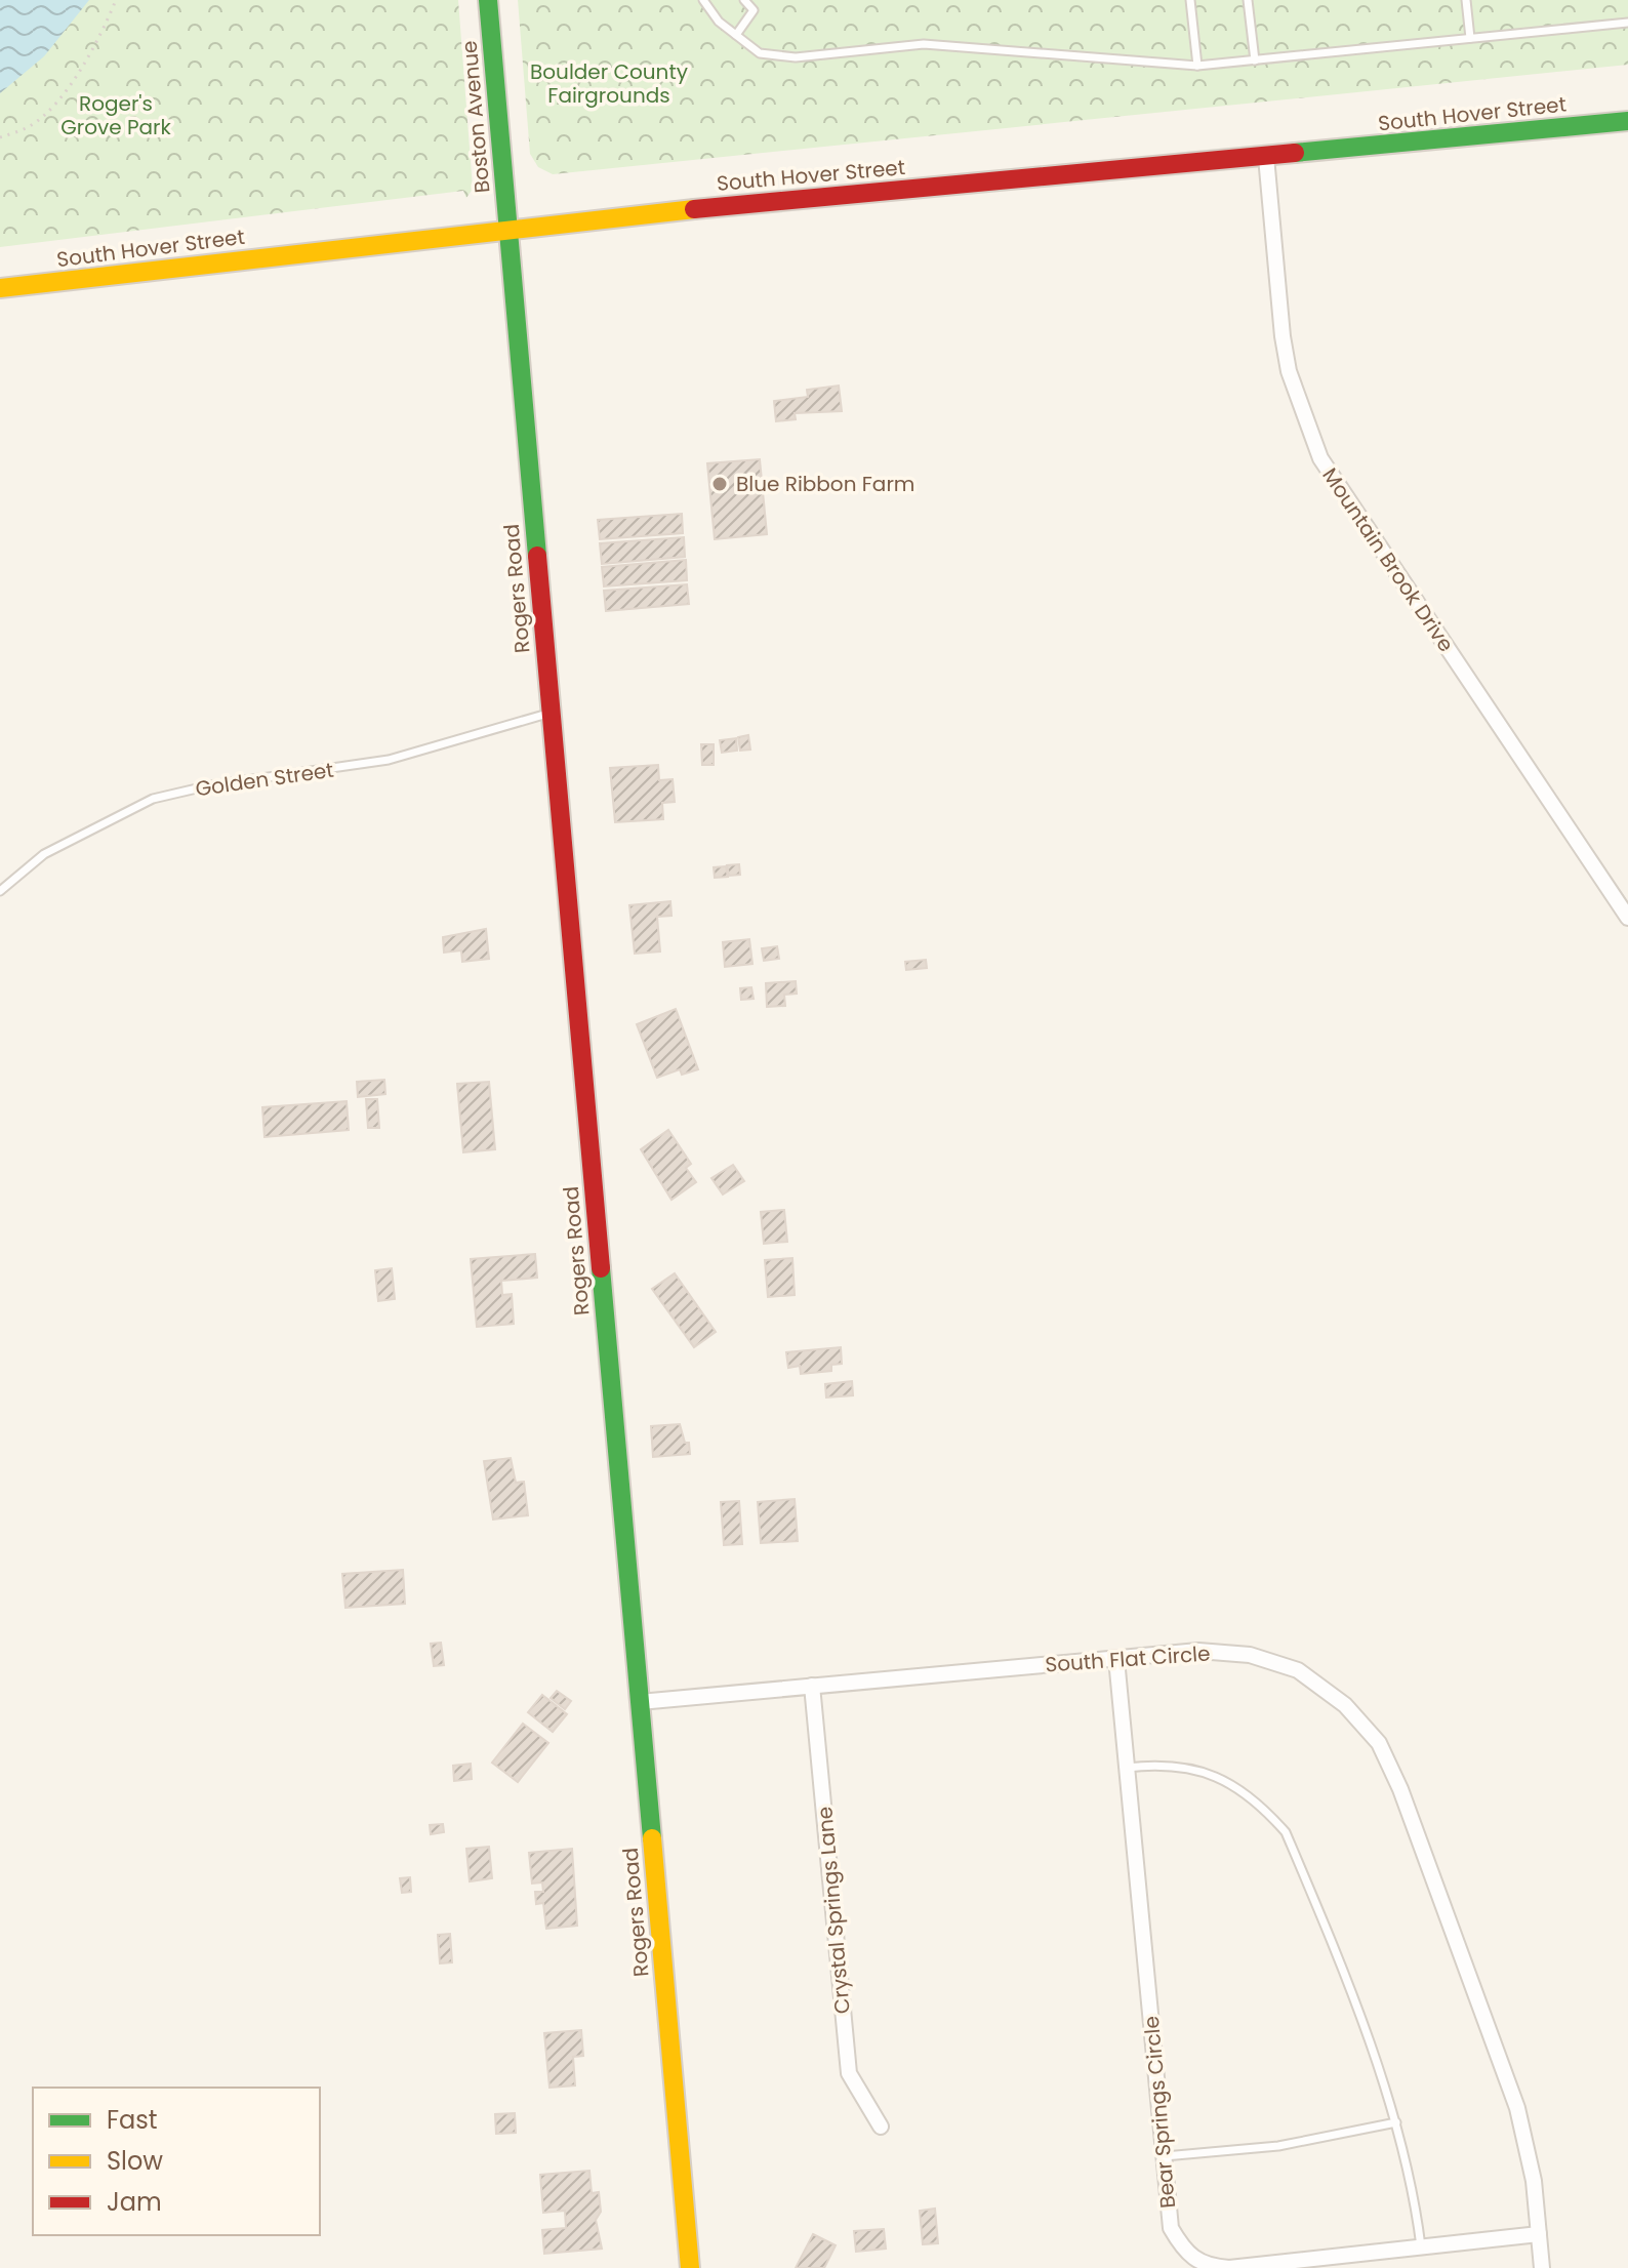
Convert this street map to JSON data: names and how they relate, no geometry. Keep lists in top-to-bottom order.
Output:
{
  "streets": {
    "street": [
      "South Hover Street",
      "Boston Avenue",
      "Mountain Brook Drive",
      "Rogers Road",
      "South Flat Circle",
      "Crystal Springs Lane",
      "Bear Springs Circle"
    ],
    "lane": ["Golden Street"]
  },
  "crossings": [
    ["South Hover Street", "Boston Avenue"],
    ["South Hover Street", "Mountain Brook Drive"],
    ["South Hover Street", "Rogers Road"],
    ["Boston Avenue", "Rogers Road"],
    ["Rogers Road", "Golden Street"],
    ["Rogers Road", "South Flat Circle"],
    ["South Flat Circle", "Crystal Springs Lane"],
    ["South Flat Circle", "Bear Springs Circle"]
  ],
  "parks": ["Boulder County Fairgrounds", "Roger's Grove Park"],
  "places": ["Blue Ribbon Farm"],
  "legend": ["Fast", "Slow", "Jam"]
}
